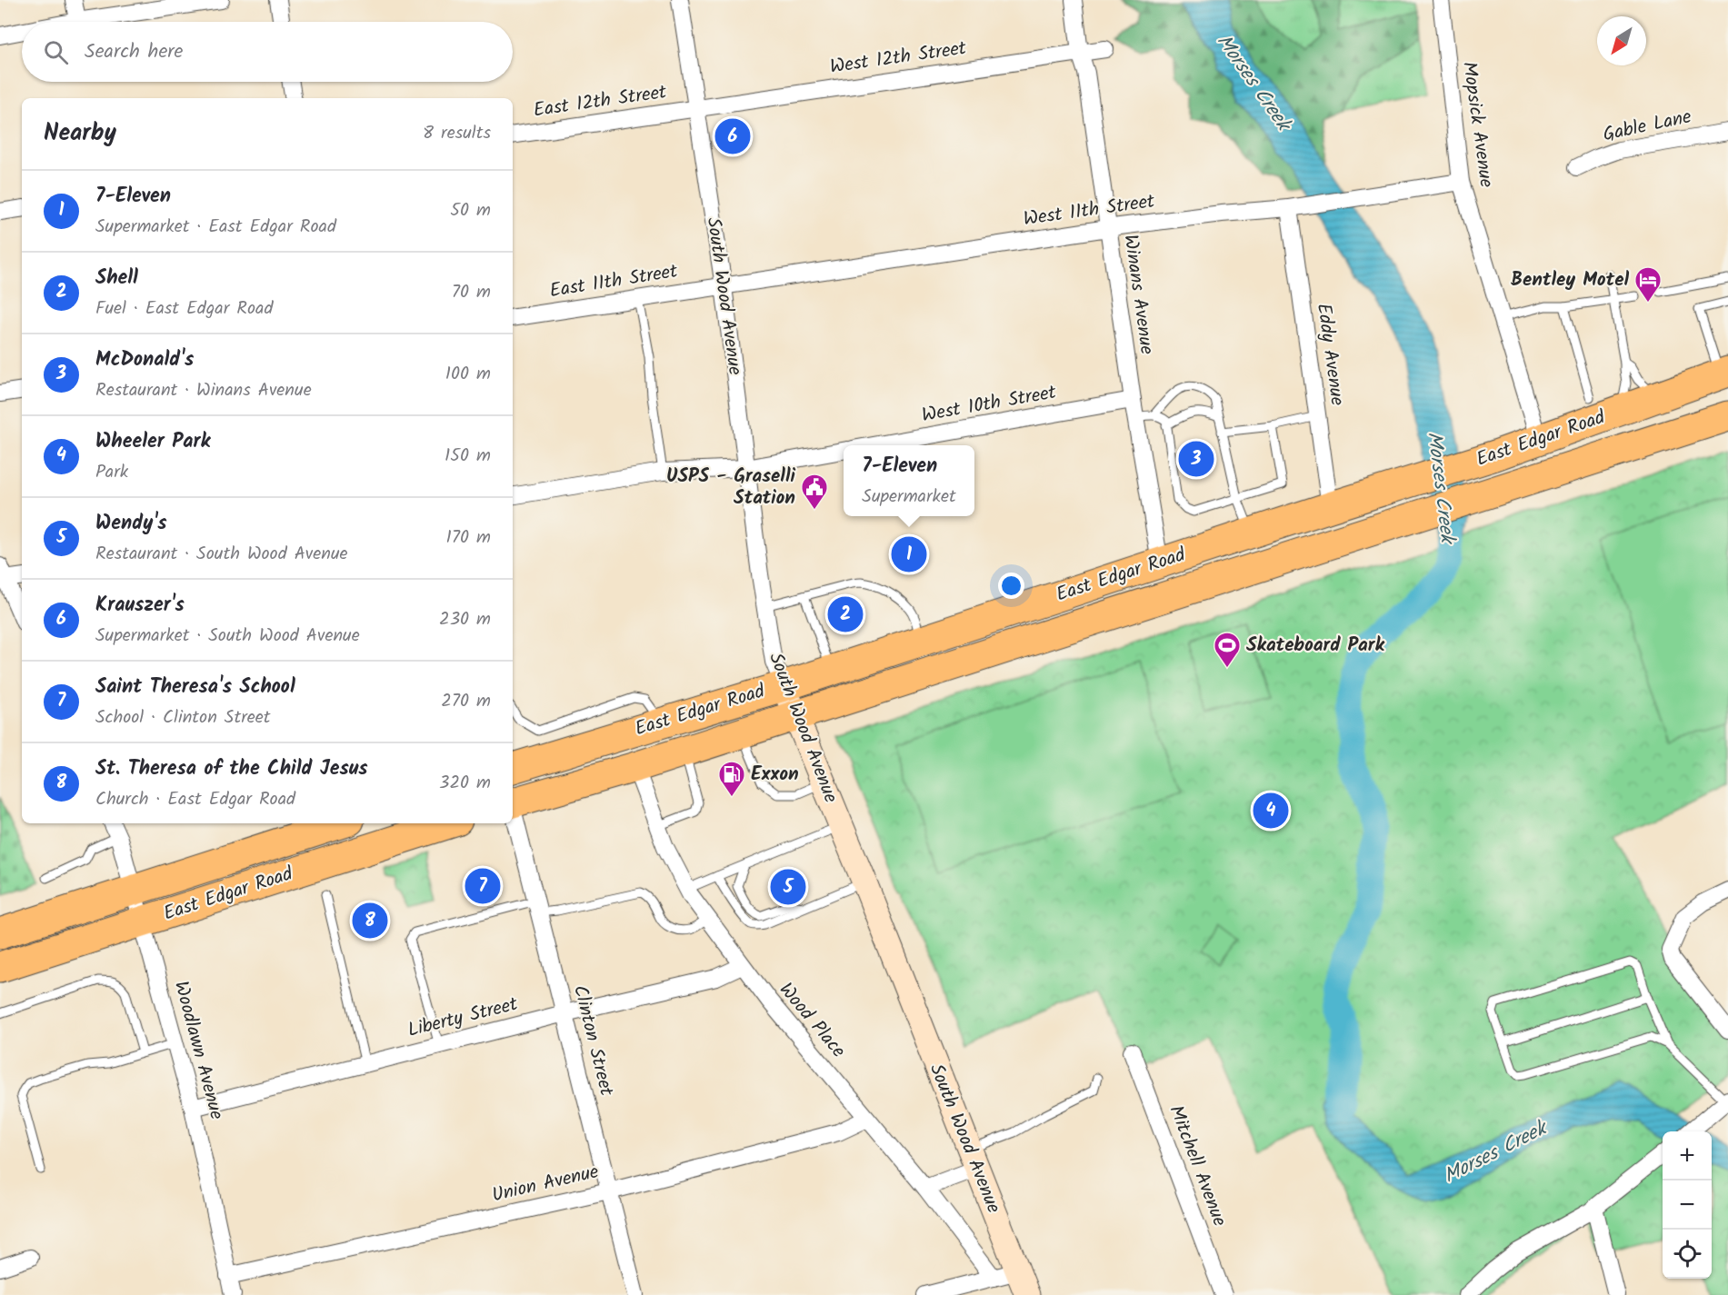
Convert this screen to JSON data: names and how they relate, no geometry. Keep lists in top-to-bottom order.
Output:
{
  "streets": {
    "highway": ["East Edgar Road"],
    "main road": ["South Wood Avenue"],
    "street": [
      "West 12th Street",
      "East 12th Street",
      "Mopsick Avenue",
      "Gable Lane",
      "West 11th Street",
      "East 11th Street",
      "Winans Avenue",
      "Eddy Avenue",
      "West 10th Street",
      "Liberty Street",
      "Wood Place",
      "Clinton Street",
      "Woodlawn Avenue",
      "Mitchell Avenue",
      "Union Avenue"
    ]
  },
  "crossings": [
    ["West 12th Street", "East 12th Street"],
    ["West 12th Street", "Winans Avenue"],
    ["West 12th Street", "South Wood Avenue"],
    ["East 12th Street", "South Wood Avenue"],
    ["Mopsick Avenue", "West 11th Street"],
    ["Mopsick Avenue", "East Edgar Road"],
    ["West 11th Street", "East 11th Street"],
    ["West 11th Street", "Winans Avenue"],
    ["West 11th Street", "South Wood Avenue"],
    ["West 11th Street", "Eddy Avenue"],
    ["East 11th Street", "South Wood Avenue"],
    ["Winans Avenue", "West 10th Street"],
    ["Winans Avenue", "East Edgar Road"],
    ["South Wood Avenue", "East Edgar Road"],
    ["Eddy Avenue", "East Edgar Road"],
    ["East Edgar Road", "Wood Place"],
    ["East Edgar Road", "Woodlawn Avenue"],
    ["Liberty Street", "Wood Place"],
    ["Liberty Street", "Clinton Street"],
    ["Liberty Street", "Woodlawn Avenue"],
    ["Wood Place", "Union Avenue"],
    ["Clinton Street", "Union Avenue"],
    ["Woodlawn Avenue", "Union Avenue"]
  ],
  "water": ["Morses Creek"],
  "places": {
    "hotel": ["Bentley Motel"],
    "public building": ["USPS - Graselli Station"],
    "sports": ["Skateboard Park"],
    "fuel station": ["Exxon"]
  },
  "north": "bottom left",
  "page": {
    "search": "Search here",
    "heading": ["Nearby", "8 results"],
    "pins": [
      "6",
      "3",
      "1",
      "2",
      "4",
      "7",
      "5",
      "8"
    ],
    "list": [
      {
        "mark": "1",
        "name": "7-Eleven",
        "note": "Supermarket · East Edgar Road",
        "value": "50 m"
      },
      {
        "mark": "2",
        "name": "Shell",
        "note": "Fuel · East Edgar Road",
        "value": "70 m"
      },
      {
        "mark": "3",
        "name": "McDonald's",
        "note": "Restaurant · Winans Avenue",
        "value": "100 m"
      },
      {
        "mark": "4",
        "name": "Wheeler Park",
        "note": "Park",
        "value": "150 m"
      },
      {
        "mark": "5",
        "name": "Wendy's",
        "note": "Restaurant · South Wood Avenue",
        "value": "170 m"
      },
      {
        "mark": "6",
        "name": "Krauszer's",
        "note": "Supermarket · South Wood Avenue",
        "value": "230 m"
      },
      {
        "mark": "7",
        "name": "Saint Theresa's School",
        "note": "School · Clinton Street",
        "value": "270 m"
      },
      {
        "mark": "8",
        "name": "St. Theresa of the Child Jesus",
        "note": "Church · East Edgar Road",
        "value": "320 m"
      }
    ],
    "popup": ["7-Eleven", "Supermarket"],
    "map_buttons": ["+", "−"]
  }
}
